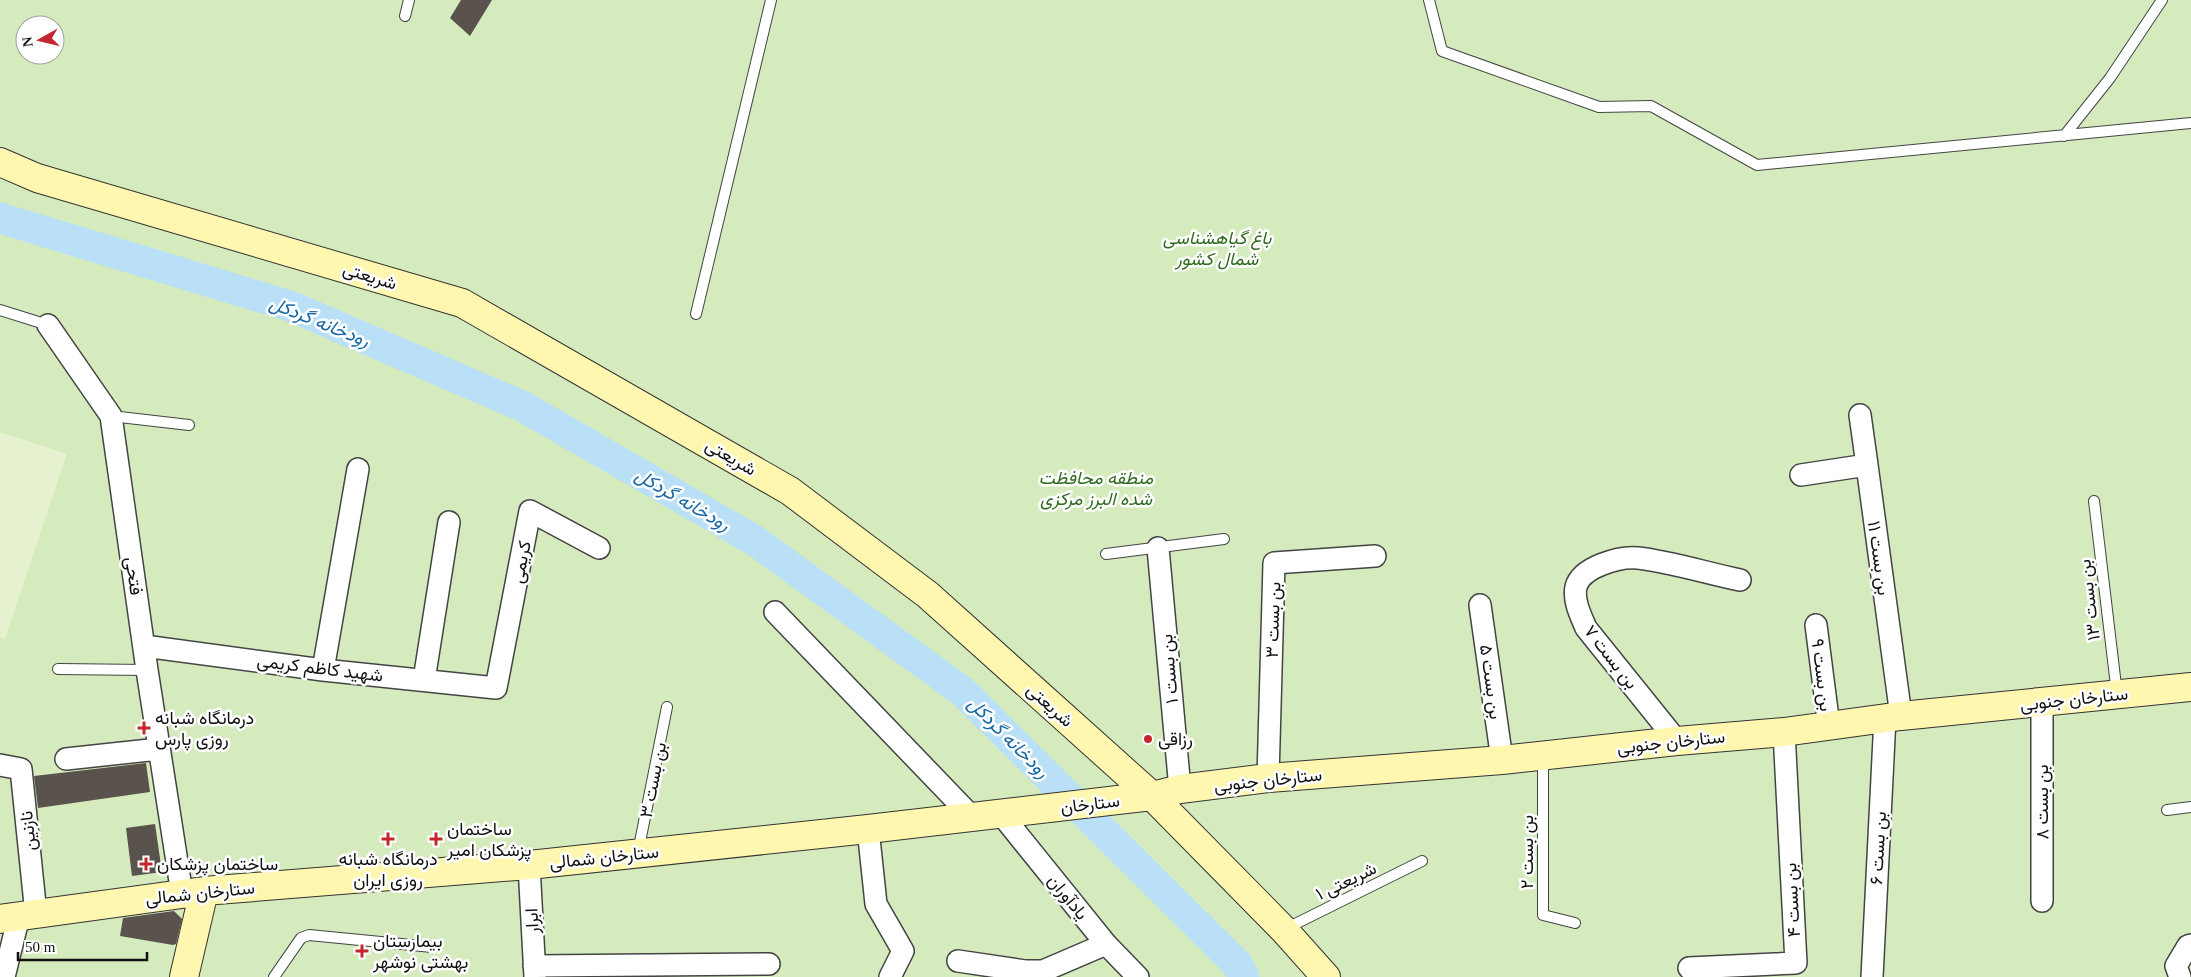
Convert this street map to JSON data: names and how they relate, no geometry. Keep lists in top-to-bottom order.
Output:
{
  "streets": {
    "main road": [
      "شریعتی",
      "ستارخان جنوبی",
      "ستارخان",
      "ستارخان شمالی"
    ],
    "street": [
      "بن بست ۱۱",
      "کریمی",
      "فتحی",
      "بن بست ۳",
      "بن بست ۷",
      "شهید کاظم کریمی",
      "بن بست ۱",
      "بن بست ۹",
      "بن بست ۵",
      "بن بست ۸",
      "نازنین",
      "بن بست ۶",
      "یادآوران",
      "بن بست ۴",
      "ابرار"
    ],
    "lane": ["بن بست ۱۳", "بن بست ۲", "شریعتی ۱"]
  },
  "crossings": [
    ["شریعتی", "ستارخان جنوبی"],
    ["شریعتی", "ستارخان"],
    ["شریعتی", "شریعتی ۱"],
    ["بن بست ۱۱", "ستارخان جنوبی"],
    ["بن بست ۱۱", "بن بست ۶"],
    ["کریمی", "شهید کاظم کریمی"],
    ["فتحی", "شهید کاظم کریمی"],
    ["فتحی", "ستارخان شمالی"],
    ["بن بست ۱۳", "ستارخان جنوبی"],
    ["بن بست ۳", "ستارخان جنوبی"],
    ["بن بست ۳", "ستارخان شمالی"],
    ["بن بست ۷", "ستارخان جنوبی"],
    ["بن بست ۱", "ستارخان جنوبی"],
    ["بن بست ۹", "ستارخان جنوبی"],
    ["بن بست ۵", "ستارخان جنوبی"],
    ["ستارخان جنوبی", "بن بست ۸"],
    ["ستارخان جنوبی", "ستارخان"],
    ["ستارخان جنوبی", "بن بست ۶"],
    ["ستارخان جنوبی", "بن بست ۲"],
    ["ستارخان جنوبی", "بن بست ۴"],
    ["ستارخان", "ستارخان شمالی"],
    ["نازنین", "ستارخان شمالی"],
    ["ستارخان شمالی", "یادآوران"],
    ["ستارخان شمالی", "ابرار"]
  ],
  "water": ["رودخانه گردکل"],
  "parks": ["باغ گیاهشناسی شمال کشور", "منطقه محافظت شده البرز مرکزی"],
  "places": {
    "health": [
      "درمانگاه شبانه روزی پارس",
      "درمانگاه شبانه روزی ایران",
      "ساختمان پزشکان امیر",
      "ساختمان پزشکان",
      "بیمارستان بهشتی نوشهر"
    ],
    "other": ["رزاقی"]
  },
  "scale_bar": "50 m",
  "north": "left"
}
